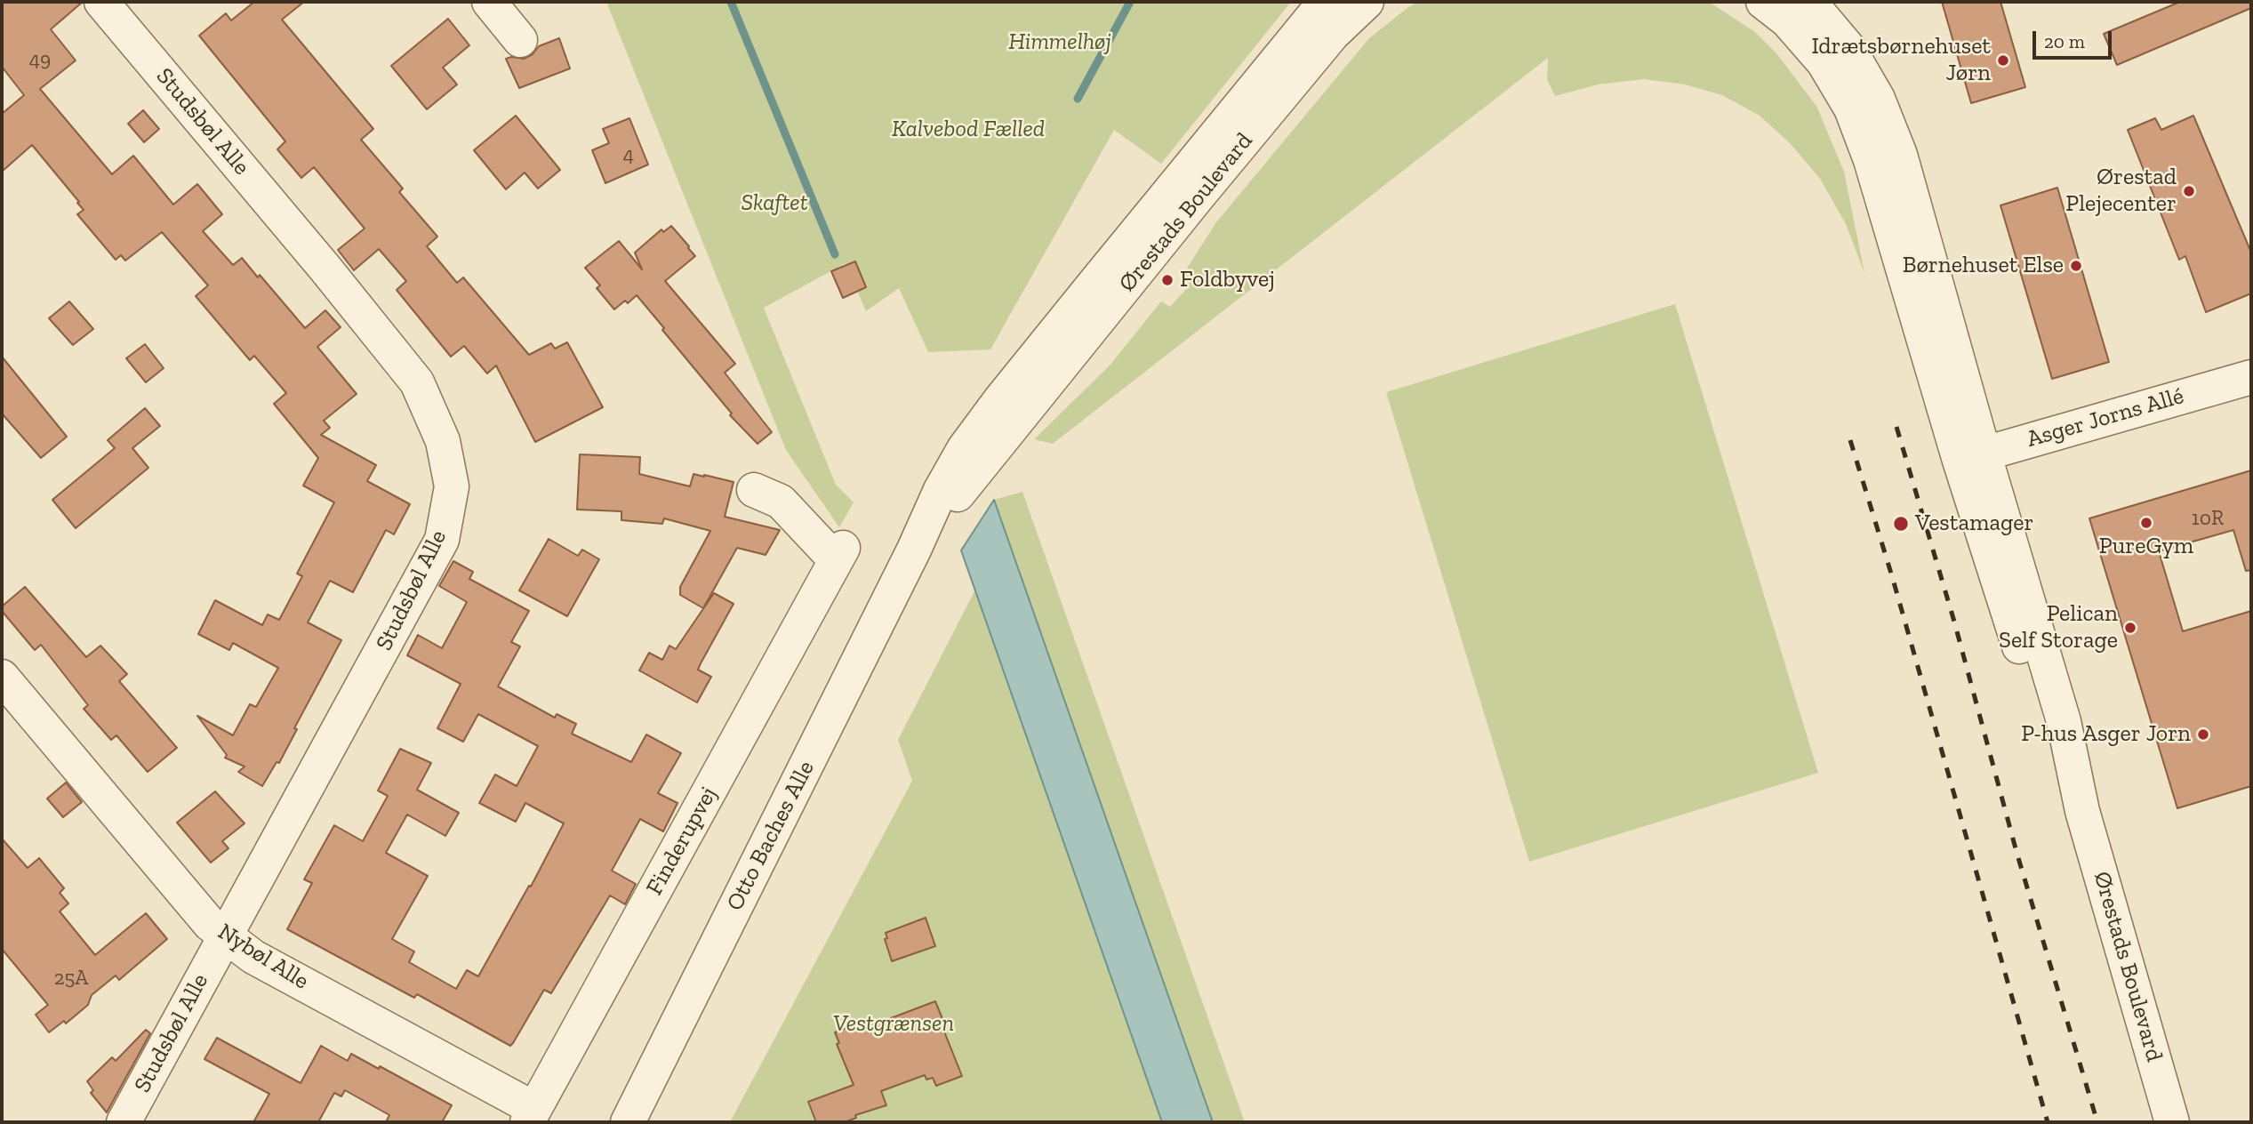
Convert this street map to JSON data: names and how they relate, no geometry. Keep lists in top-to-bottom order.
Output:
{
  "streets": {
    "street": [
      "Studsbøl Alle",
      "Ørestads Boulevard",
      "Asger Jorns Allé",
      "Otto Baches Alle",
      "Finderupvej",
      "Nybøl Alle"
    ]
  },
  "crossings": [
    ["Studsbøl Alle", "Nybøl Alle"],
    ["Ørestads Boulevard", "Asger Jorns Allé"],
    ["Ørestads Boulevard", "Otto Baches Alle"],
    ["Finderupvej", "Nybøl Alle"]
  ],
  "parks": [
    "Himmelhøj",
    "Kalvebod Fælled",
    "Skaftet",
    "Vestgrænsen"
  ],
  "places": [
    "Idrætsbørnehuset Jørn",
    "Ørestad Plejecenter",
    "Børnehuset Else",
    "Foldbyvej",
    "PureGym",
    "Vestamager",
    "Pelican Self Storage",
    "P-hus Asger Jorn"
  ],
  "house_numbers": [
    "49",
    "4",
    "10R",
    "25A"
  ],
  "scale_bar": "20 m"
}
